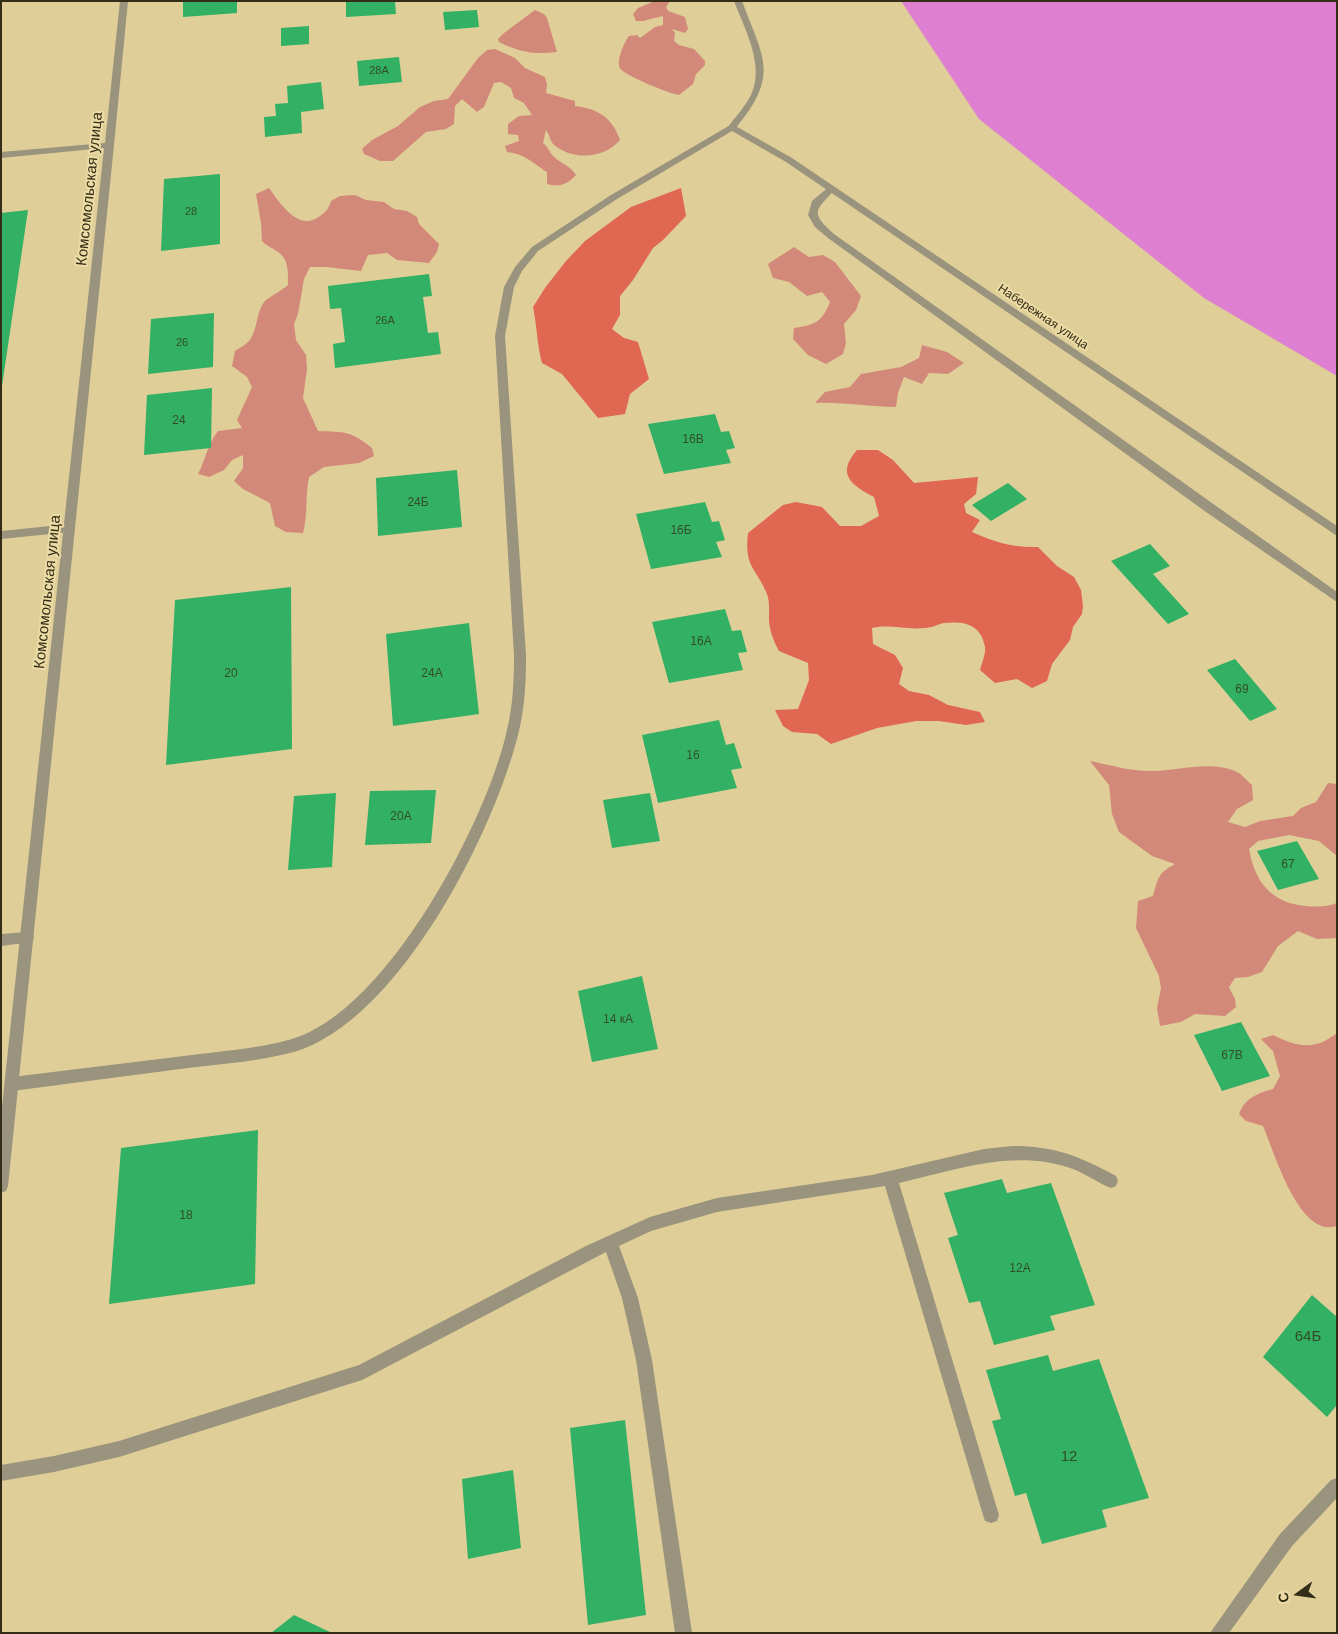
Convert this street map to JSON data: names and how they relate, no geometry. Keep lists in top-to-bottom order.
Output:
{
  "streets": {
    "street": ["Комсомольская улица", "Набережная улица"]
  },
  "house_numbers": [
    "28А",
    "28",
    "26А",
    "26",
    "24",
    "16В",
    "24Б",
    "16Б",
    "16А",
    "20",
    "24А",
    "69",
    "16",
    "20А",
    "67",
    "14 кА",
    "67В",
    "18",
    "12А",
    "64Б",
    "12"
  ],
  "north": "left"
}
